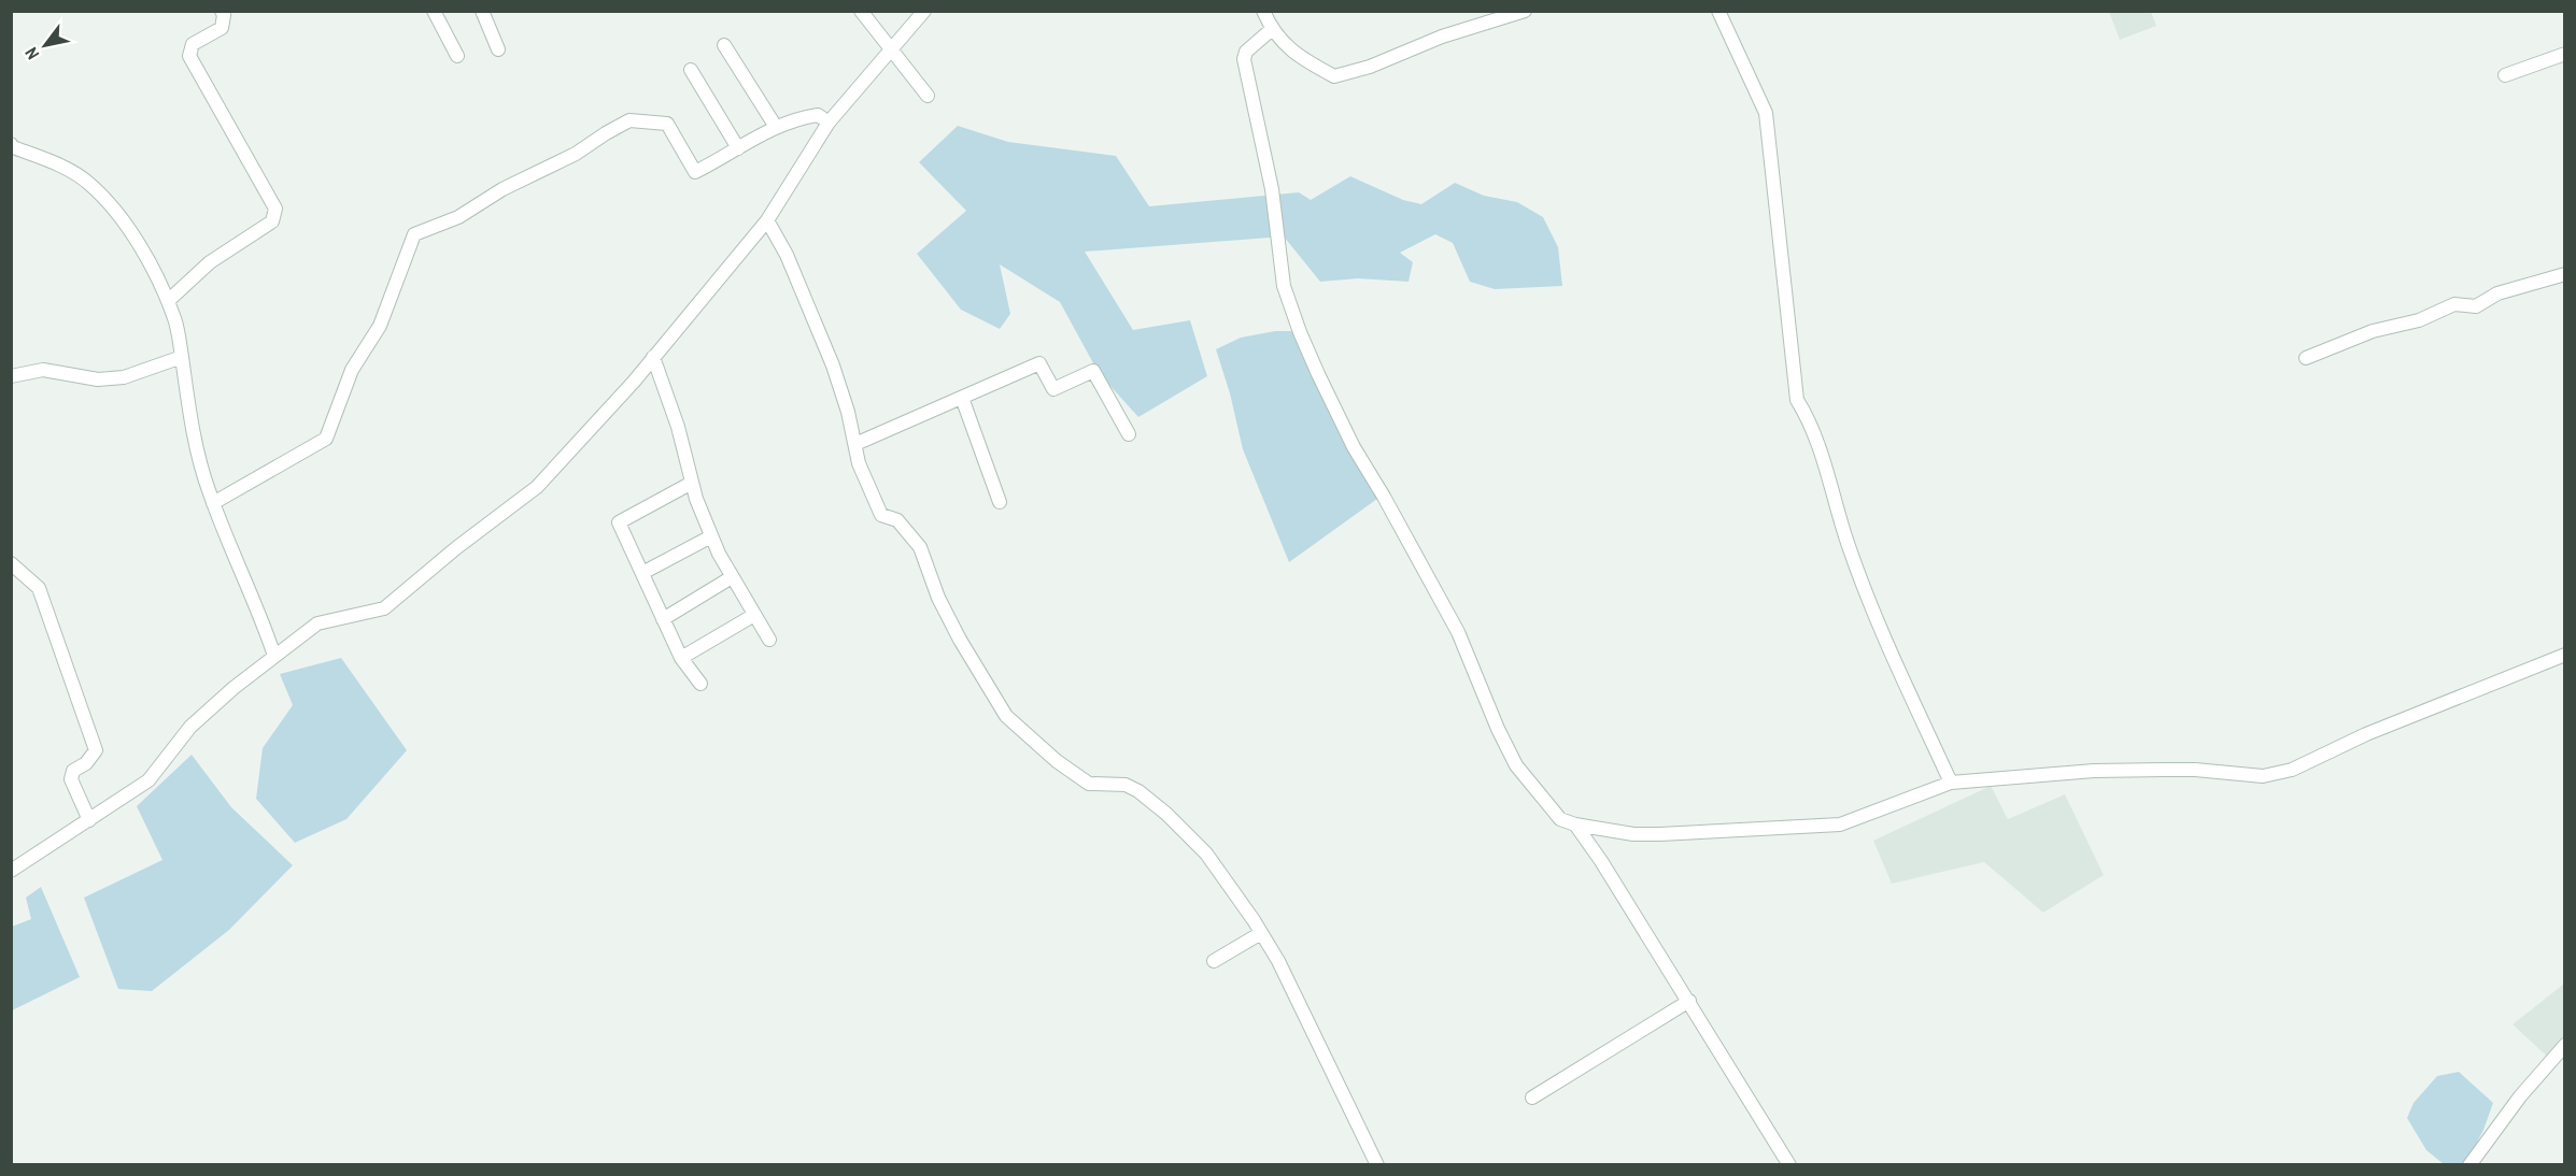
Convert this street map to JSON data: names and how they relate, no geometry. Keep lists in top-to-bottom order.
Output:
{
  "north": "bottom left"
}
